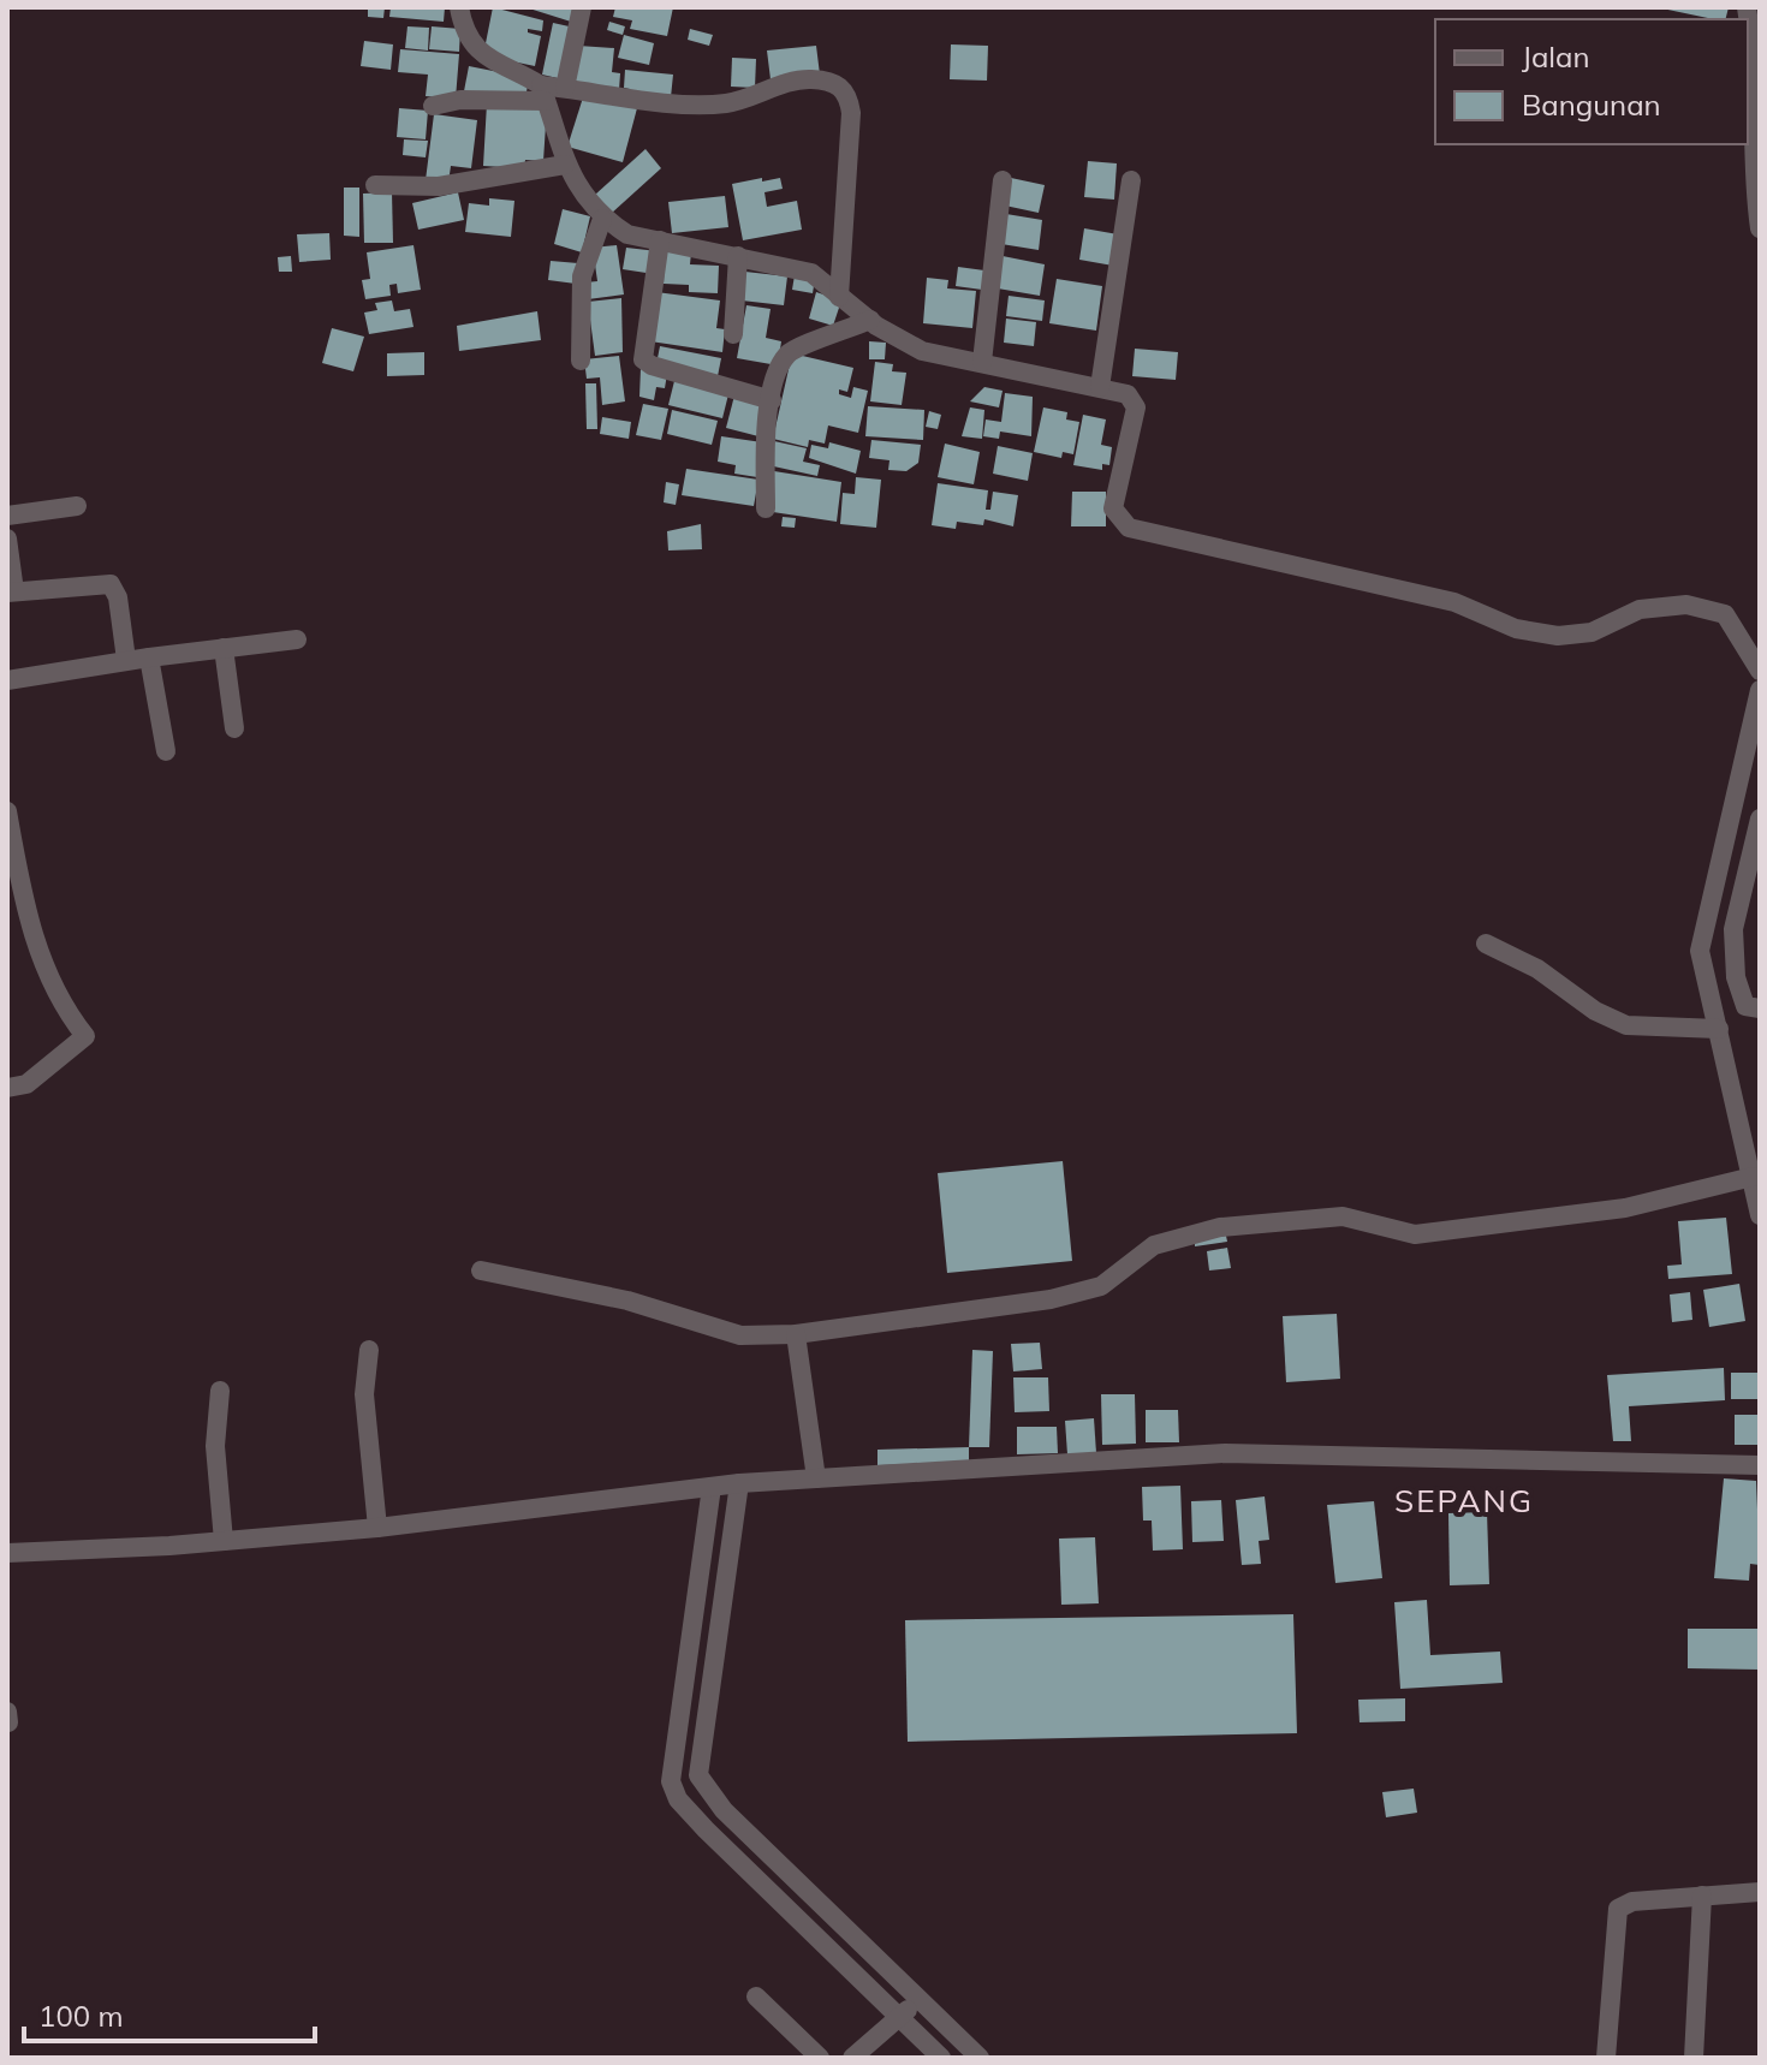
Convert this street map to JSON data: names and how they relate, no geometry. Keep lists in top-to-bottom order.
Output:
{
  "districts": ["SEPANG"],
  "legend": ["Jalan", "Bangunan"],
  "scale_bar": "100 m"
}
